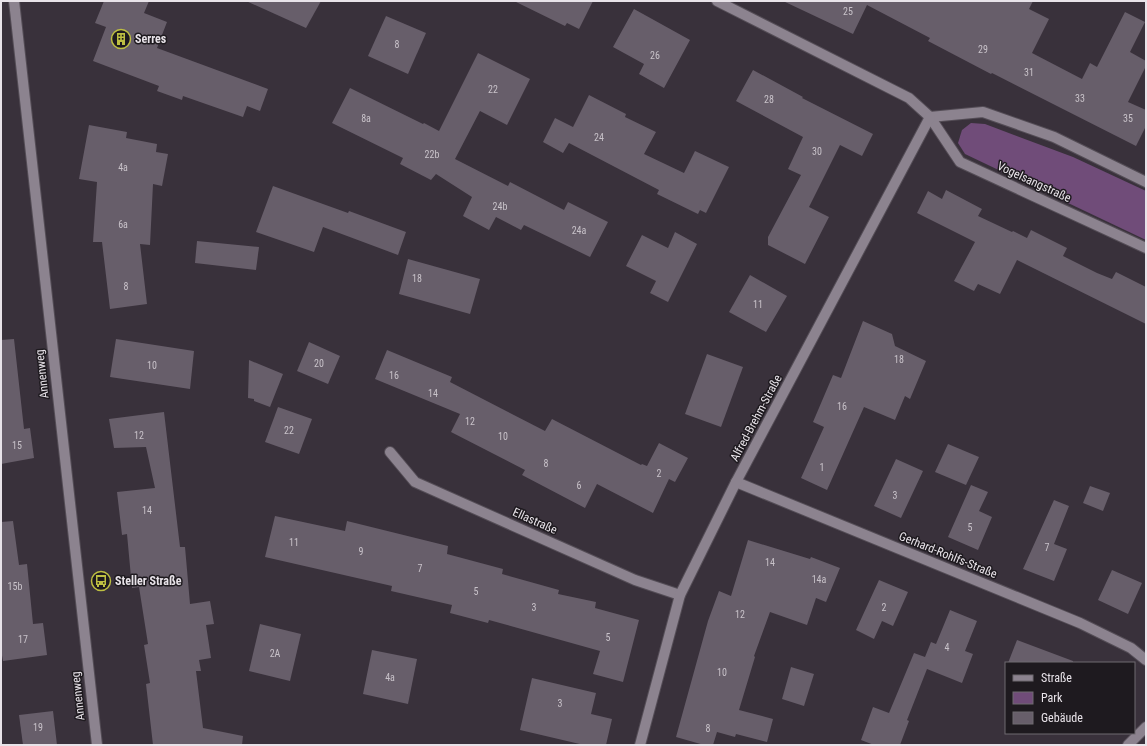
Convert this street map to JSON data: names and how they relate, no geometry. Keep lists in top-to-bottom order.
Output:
{
  "streets": {
    "street": [
      "Vogelsangstraße",
      "Annenweg",
      "Alfred-Brehm-Straße",
      "Ellastraße",
      "Gerhard-Rohlfs-Straße"
    ]
  },
  "crossings": [
    ["Vogelsangstraße", "Alfred-Brehm-Straße"],
    ["Alfred-Brehm-Straße", "Ellastraße"],
    ["Alfred-Brehm-Straße", "Gerhard-Rohlfs-Straße"]
  ],
  "places": {
    "building": ["Serres"],
    "bus stop": ["Steller Straße"]
  },
  "house_numbers": [
    "25",
    "8",
    "29",
    "26",
    "31",
    "22",
    "33",
    "28",
    "8a",
    "35",
    "24",
    "30",
    "22b",
    "4a",
    "24b",
    "6a",
    "24a",
    "18",
    "8",
    "11",
    "18",
    "20",
    "10",
    "16",
    "14",
    "16",
    "12",
    "22",
    "12",
    "10",
    "15",
    "8",
    "1",
    "2",
    "6",
    "3",
    "14",
    "5",
    "11",
    "7",
    "9",
    "14",
    "7",
    "14a",
    "15b",
    "5",
    "3",
    "2",
    "12",
    "5",
    "17",
    "4",
    "2A",
    "10",
    "4a",
    "3",
    "19",
    "8"
  ],
  "legend": ["Straße", "Park", "Gebäude"]
}
